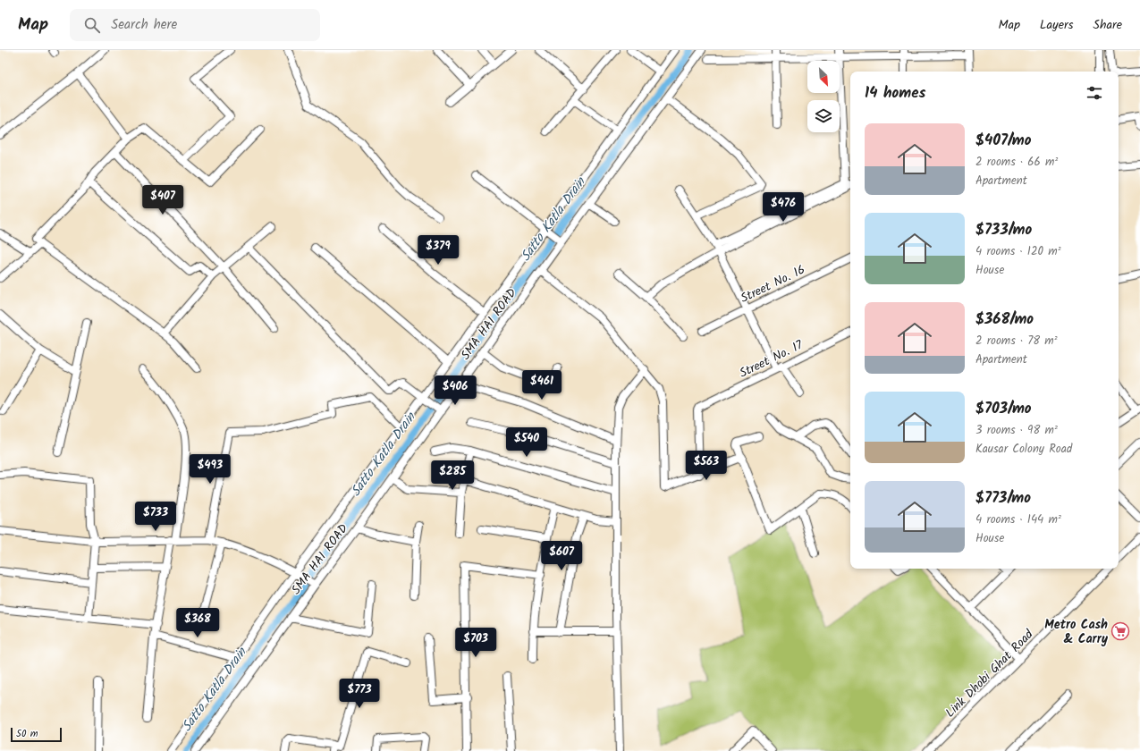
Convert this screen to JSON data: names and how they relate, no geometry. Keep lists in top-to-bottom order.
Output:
{
  "streets": {
    "street": [
      "Street No. 16",
      "SMA HAI ROAD",
      "Street No. 17",
      "Link Dhobi Ghat Road"
    ]
  },
  "water": ["Satto Katla Drain"],
  "places": {
    "supermarket": ["Metro Cash & Carry"]
  },
  "scale_bar": "50 m",
  "north": "bottom right",
  "page": {
    "header": "Map",
    "search": "Search here",
    "nav": ["Map", "Layers", "Share"],
    "heading": "14 homes",
    "list": [
      {
        "name": "$407/mo",
        "note": "2 rooms · 66 m² · Apartment"
      },
      {
        "name": "$733/mo",
        "note": "4 rooms · 120 m² · House"
      },
      {
        "name": "$368/mo",
        "note": "2 rooms · 78 m² · Apartment"
      },
      {
        "name": "$703/mo",
        "note": "3 rooms · 98 m² · Kausar Colony Road"
      },
      {
        "name": "$773/mo",
        "note": "4 rooms · 144 m² · House"
      }
    ],
    "price": [
      "$407",
      "$476",
      "$379",
      "$461",
      "$406",
      "$540",
      "$563",
      "$493",
      "$285",
      "$733",
      "$607",
      "$368",
      "$703",
      "$773"
    ],
    "scale": "50 m"
  }
}
